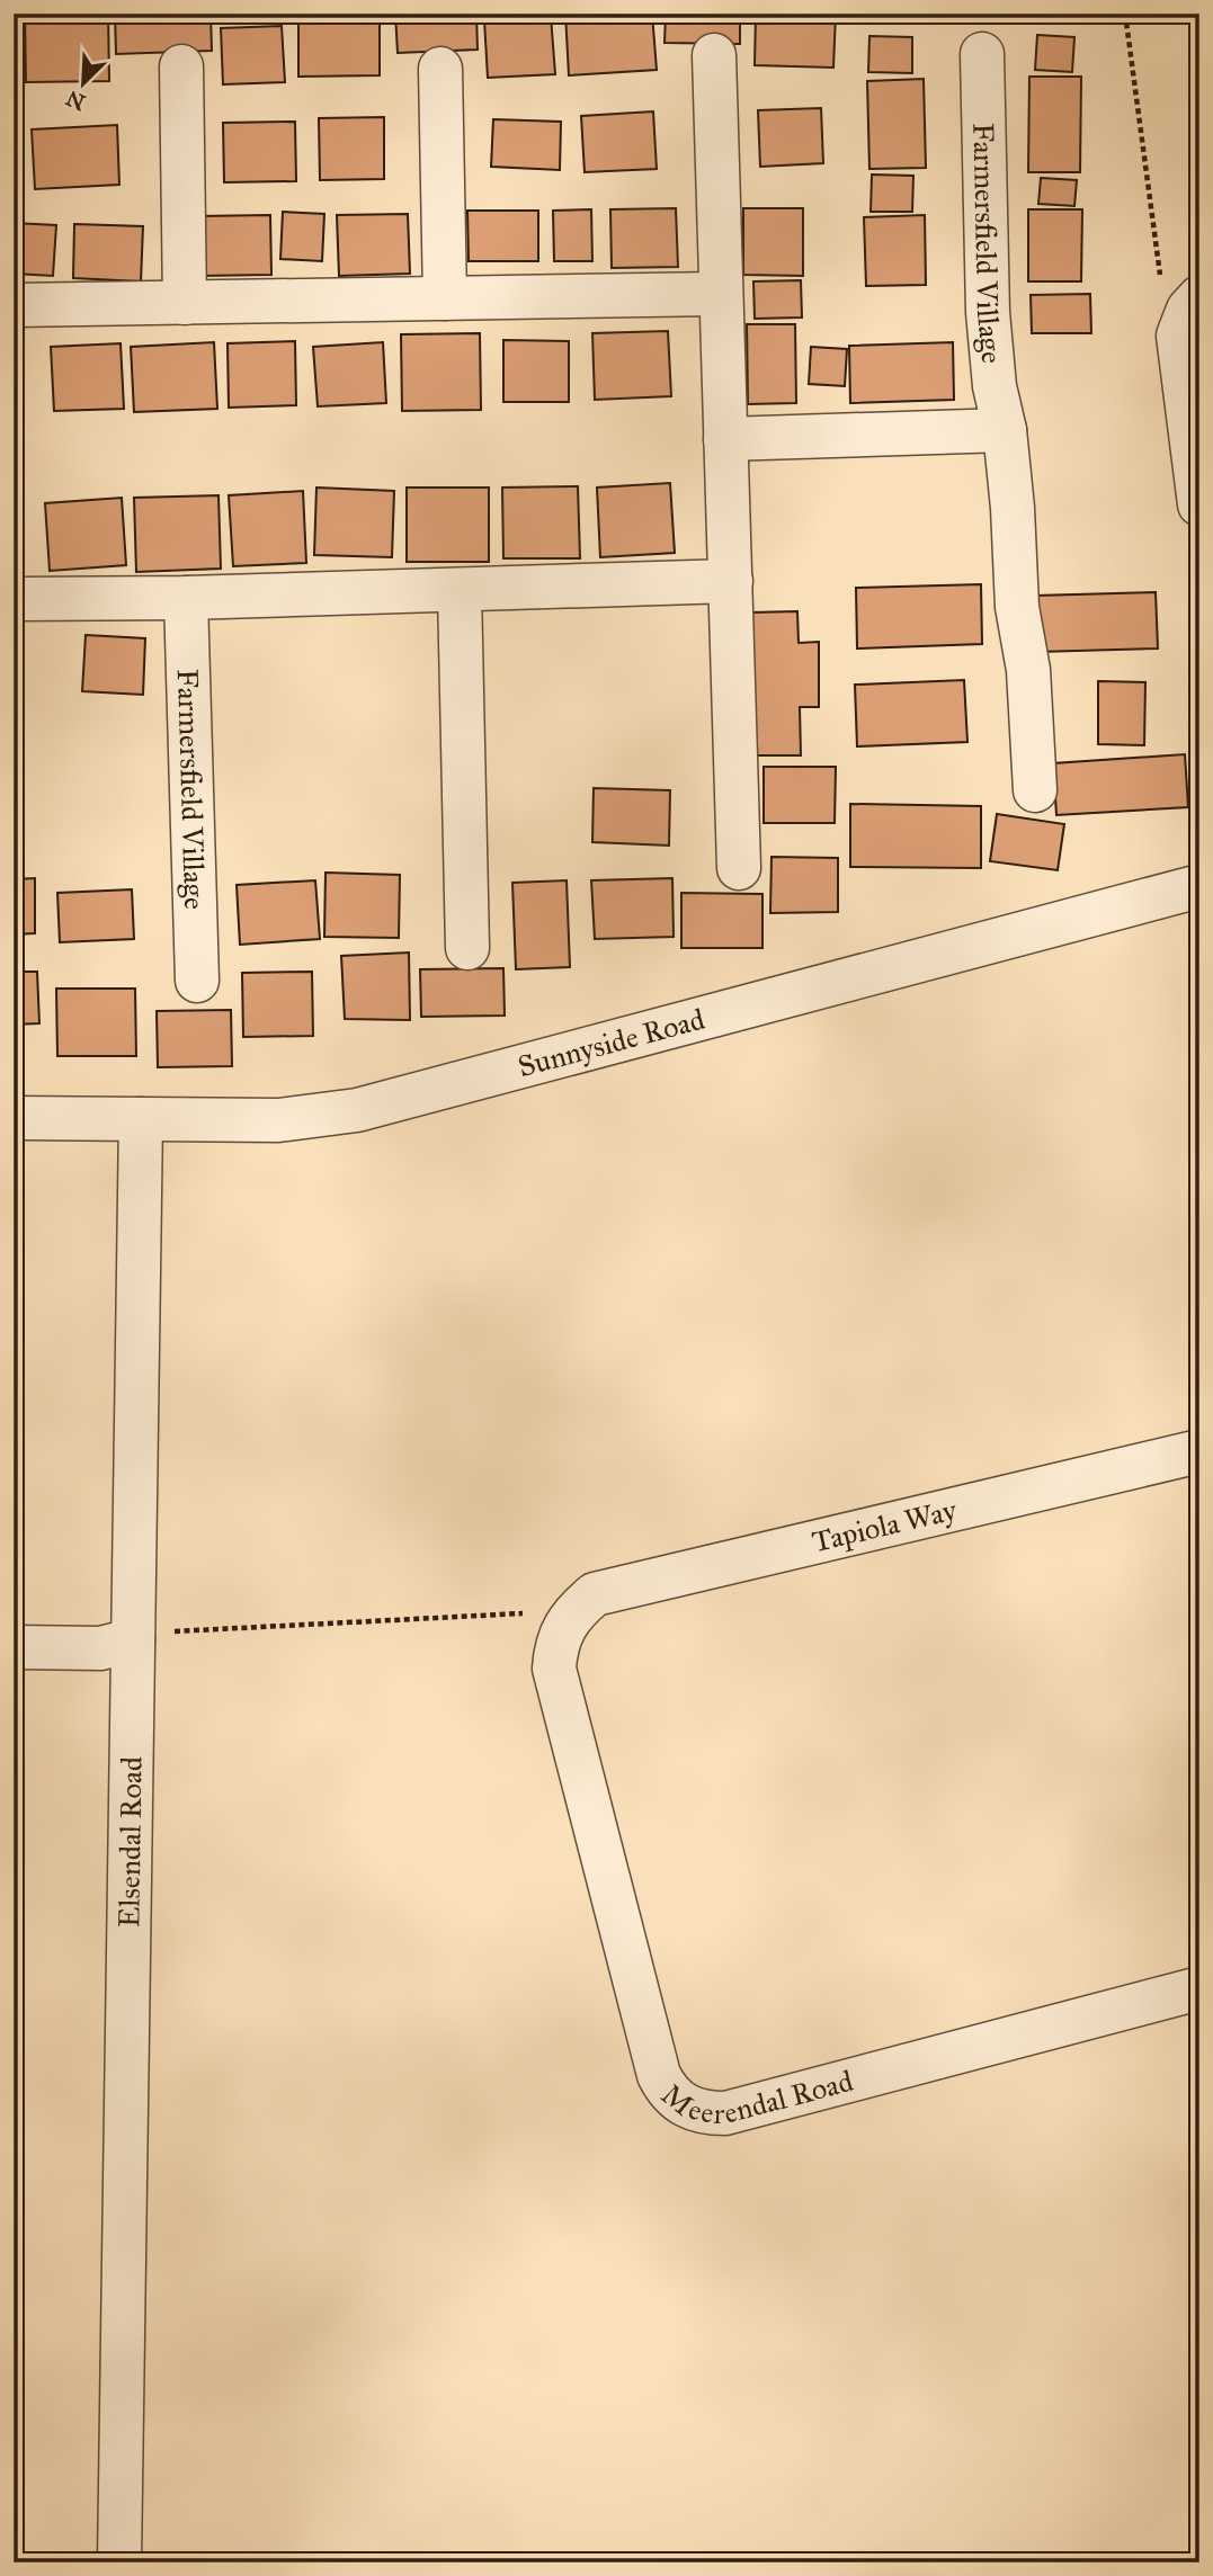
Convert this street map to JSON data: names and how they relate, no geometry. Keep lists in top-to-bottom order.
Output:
{
  "streets": {
    "street": [
      "Farmersfield Village",
      "Sunnyside Road",
      "Tapiola Way",
      "Elsendal Road",
      "Meerendal Road"
    ]
  },
  "crossings": [
    ["Sunnyside Road", "Elsendal Road"],
    ["Tapiola Way", "Meerendal Road"]
  ],
  "north": "bottom left"
}
